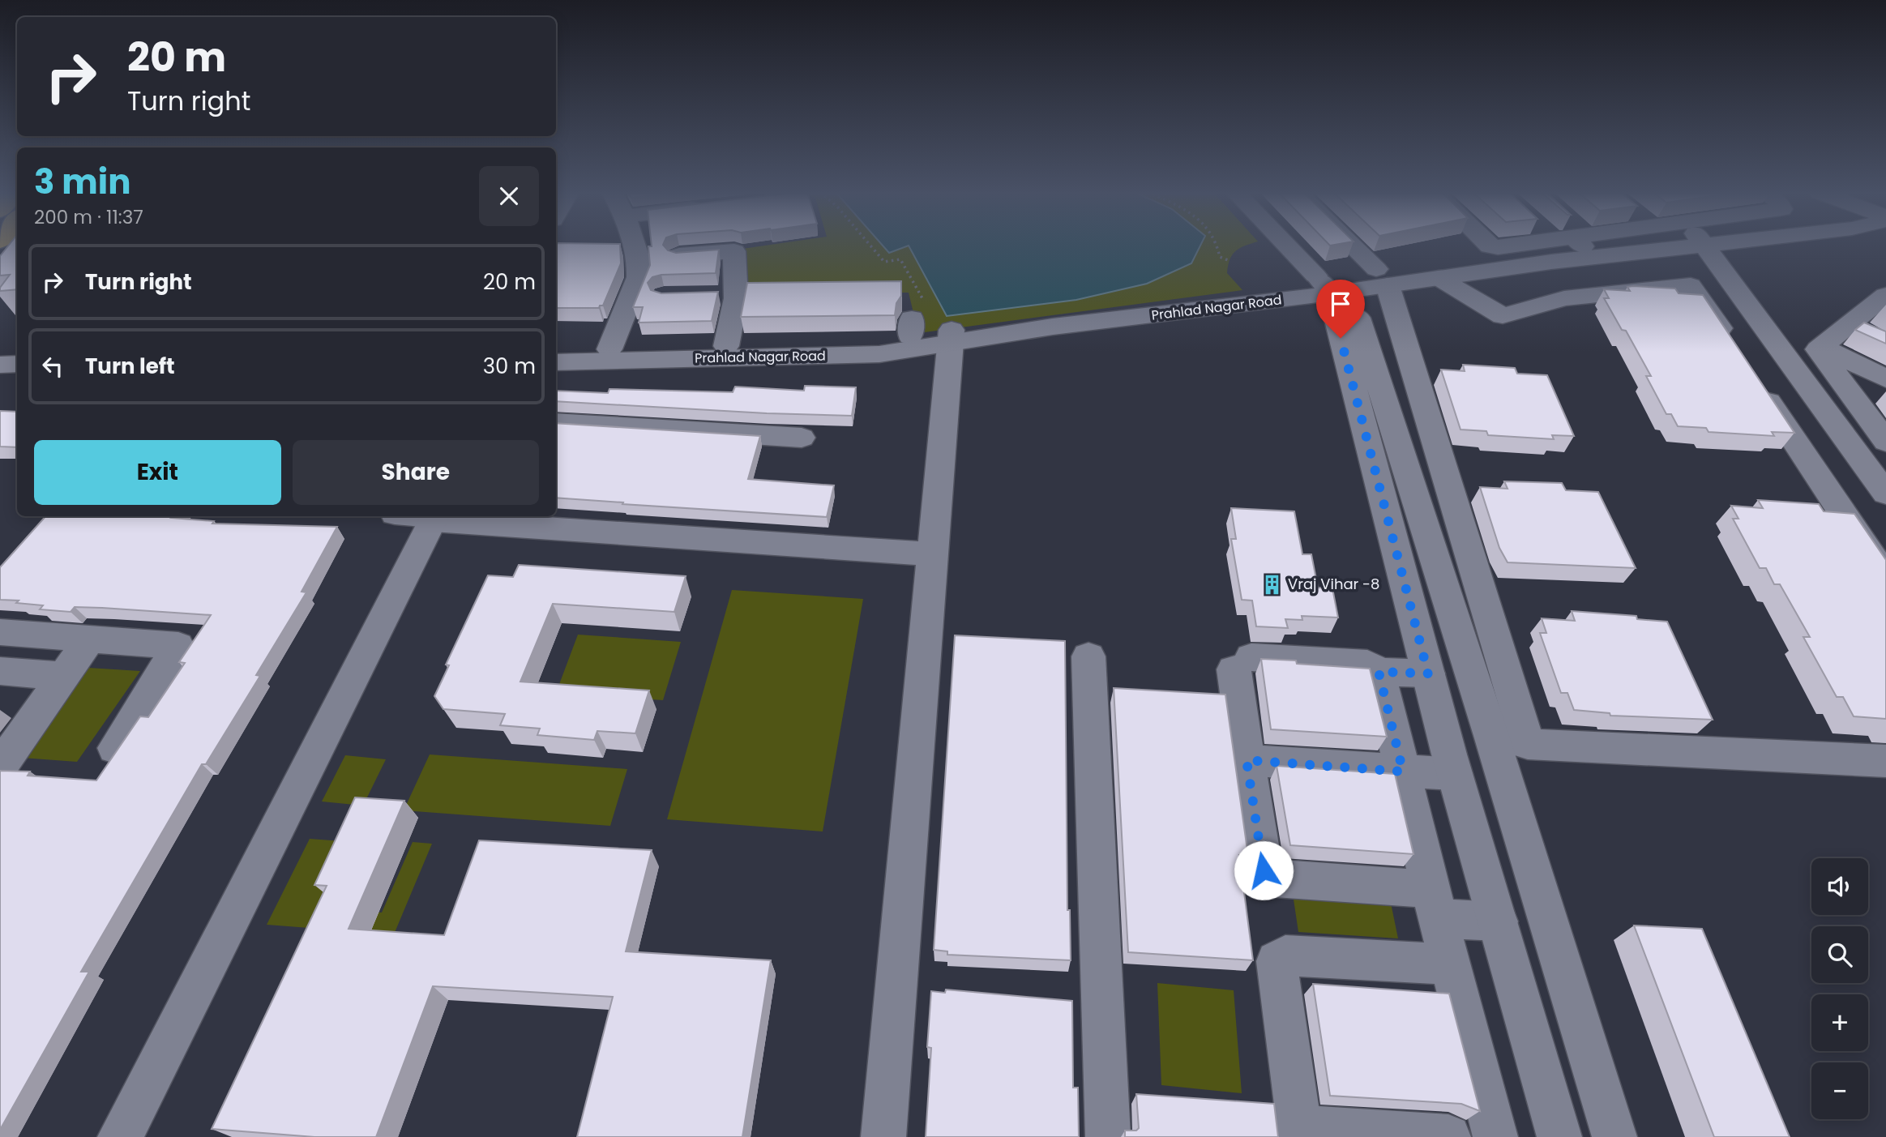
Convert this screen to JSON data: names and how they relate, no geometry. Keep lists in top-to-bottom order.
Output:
{
  "streets": {
    "street": ["Prahlad Nagar Road"]
  },
  "places": {
    "building": ["Vraj Vihar -8"]
  },
  "page": {
    "turn": ["20 m", "Turn right"],
    "heading": ["3 min", "200 m · 11:37"],
    "list": [
      {
        "name": "Turn right",
        "value": "20 m"
      },
      {
        "name": "Turn left",
        "value": "30 m"
      }
    ],
    "buttons": ["Exit", "Share"],
    "map_buttons": ["+", "−"]
  }
}
